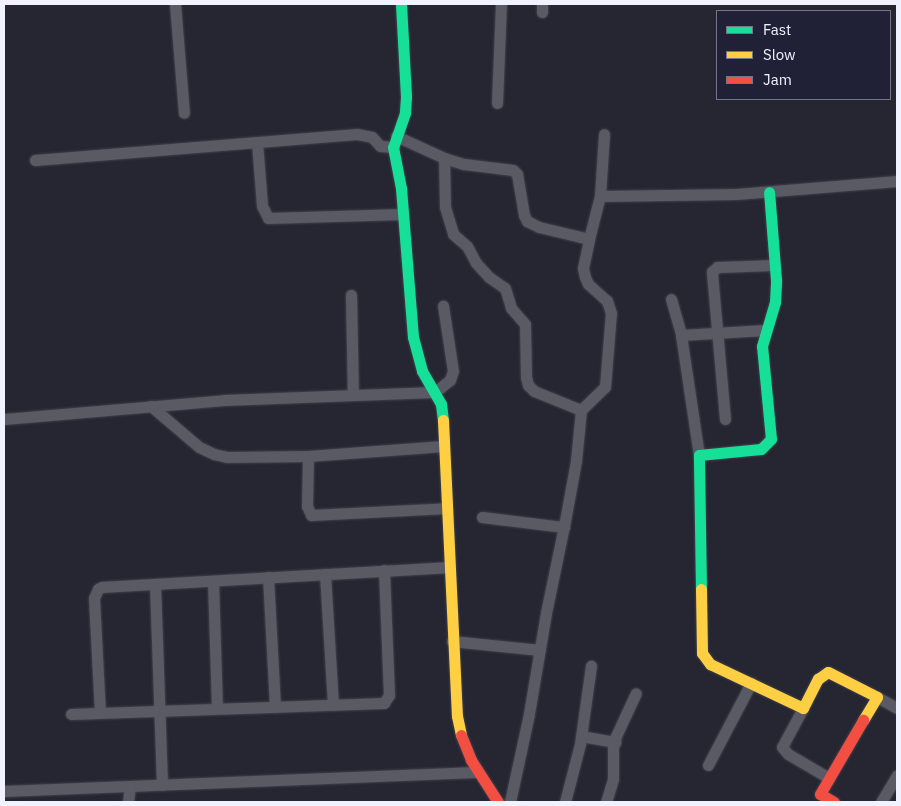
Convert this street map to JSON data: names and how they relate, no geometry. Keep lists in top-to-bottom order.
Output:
{
  "legend": ["Fast", "Slow", "Jam"]
}
